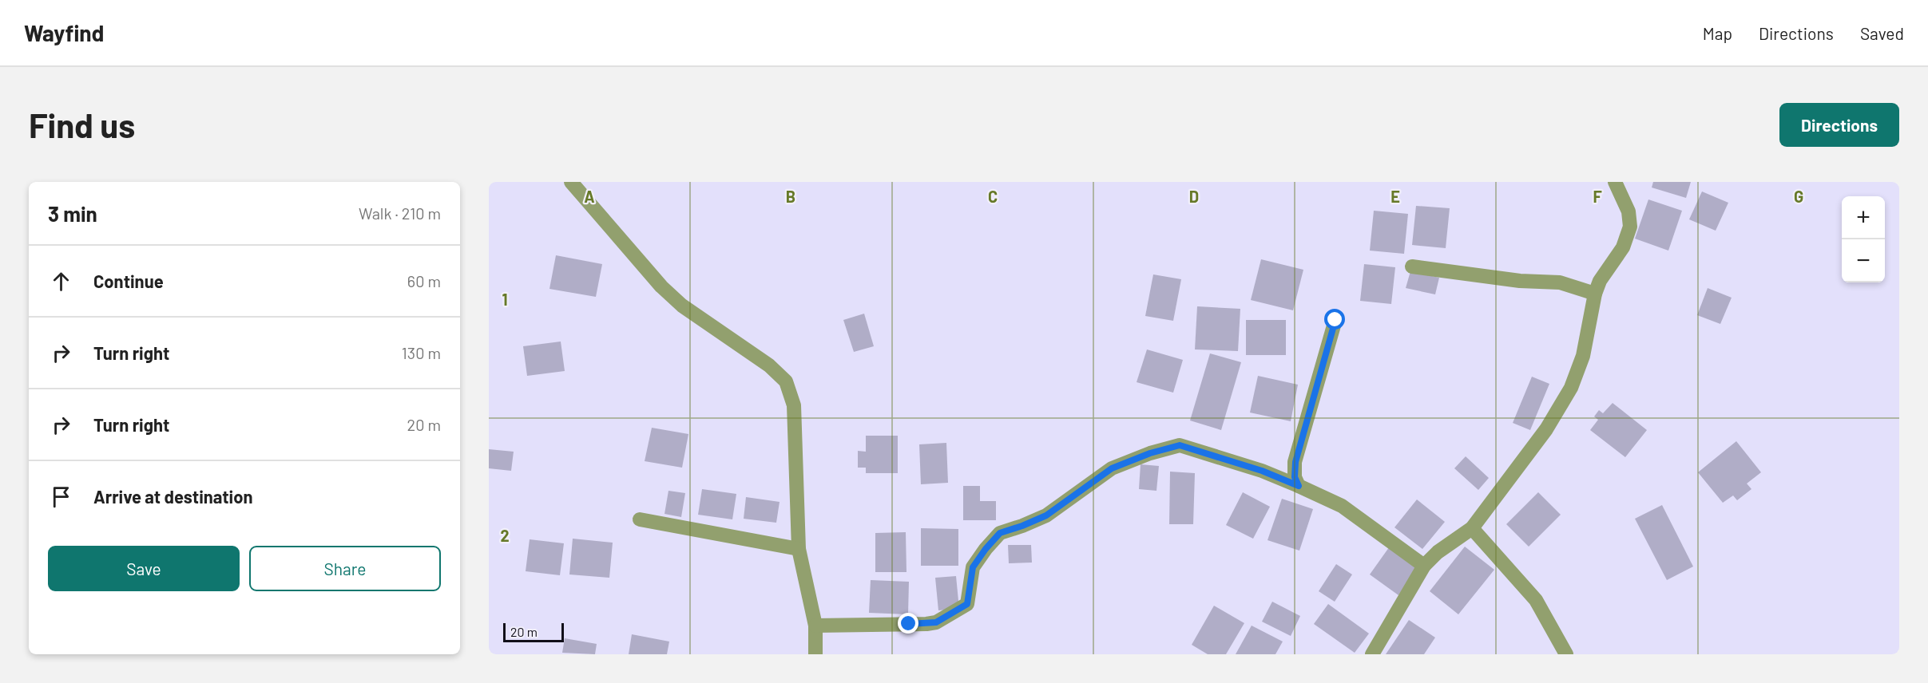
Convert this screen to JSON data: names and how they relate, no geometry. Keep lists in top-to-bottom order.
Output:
{
  "scale_bar": "20 m",
  "page": {
    "header": "Wayfind",
    "nav": ["Map", "Directions", "Saved"],
    "buttons": [
      "Directions",
      ["Save", "Share"]
    ],
    "title": "Find us",
    "heading": ["3 min", "Walk · 210 m"],
    "map_buttons": ["+", "−"],
    "list": [
      ["Continue", "60 m"],
      ["Turn right", "130 m"],
      ["Turn right", "20 m"],
      "Arrive at destination"
    ],
    "scale": "20 m"
  },
  "grid": {
    "columns": [
      "A",
      "B",
      "C",
      "D",
      "E",
      "F",
      "G"
    ],
    "rows": ["1", "2"]
  }
}
